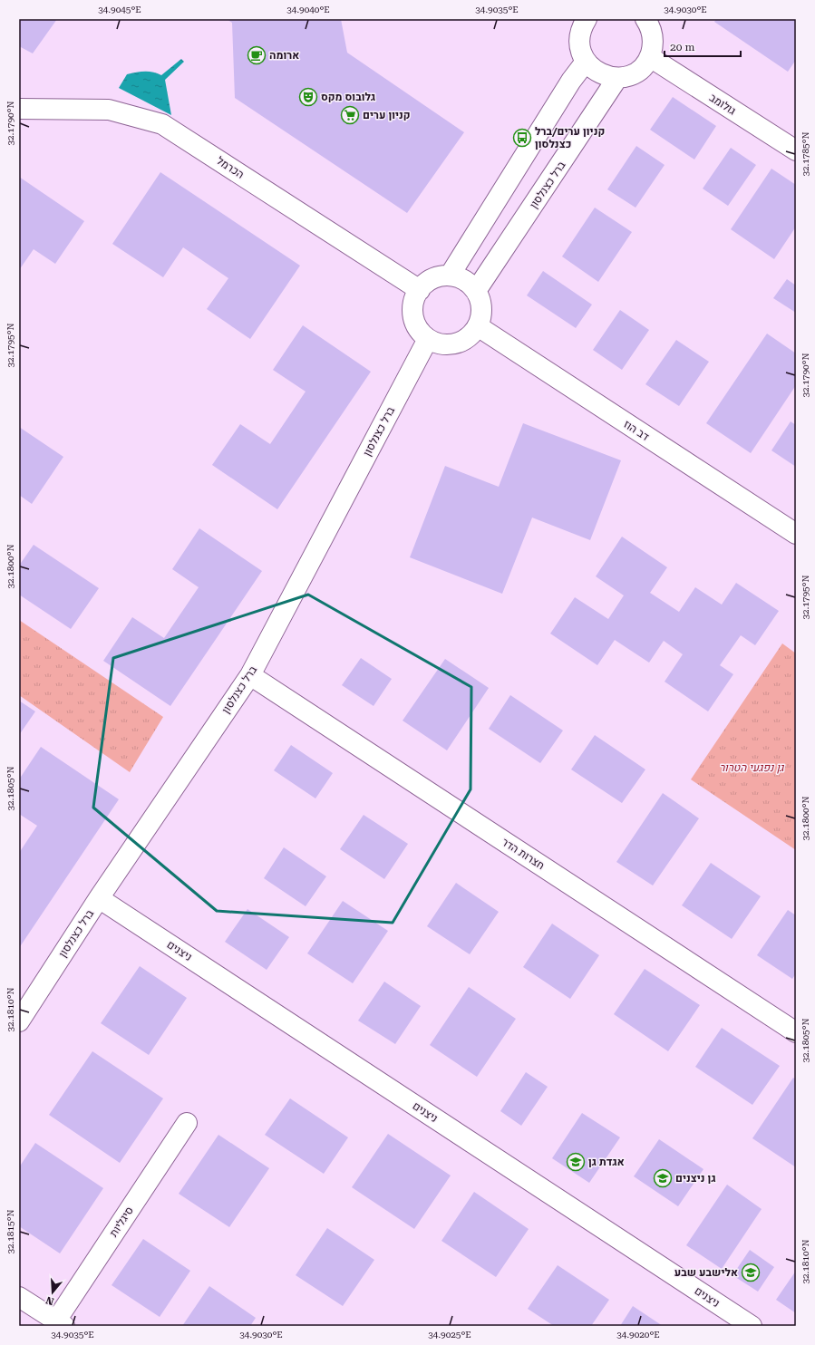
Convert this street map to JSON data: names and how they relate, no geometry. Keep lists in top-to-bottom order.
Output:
{
  "streets": {
    "street": [
      "גולומב",
      "הכרמל",
      "ברל כצנלסון",
      "דב הוז",
      "חצרות הדר",
      "ניצנים",
      "סיגליות"
    ]
  },
  "crossings": [
    ["הכרמל", "ברל כצנלסון"],
    ["הכרמל", "דב הוז"],
    ["ברל כצנלסון", "דב הוז"],
    ["ברל כצנלסון", "חצרות הדר"],
    ["ברל כצנלסון", "ניצנים"]
  ],
  "parks": ["גן נפגעי הטרור"],
  "places": {
    "cafe": ["ארומה"],
    "theatre": ["גלובוס מקס"],
    "supermarket": ["קניון ערים"],
    "bus stop": ["קניון ערים/ברל כצנלסון"],
    "school or university": ["אגדת גן", "גן ניצנים", "אלישבע שבע"]
  },
  "scale_bar": "20 m",
  "north": "bottom",
  "coordinates": [
    "34.9045°E",
    "34.9040°E",
    "34.9035°E",
    "34.9030°E",
    "32.1790°N",
    "32.1785°N",
    "32.1795°N",
    "32.1800°N",
    "32.1805°N",
    "32.1810°N",
    "32.1815°N",
    "34.9025°E",
    "34.9020°E"
  ]
}
